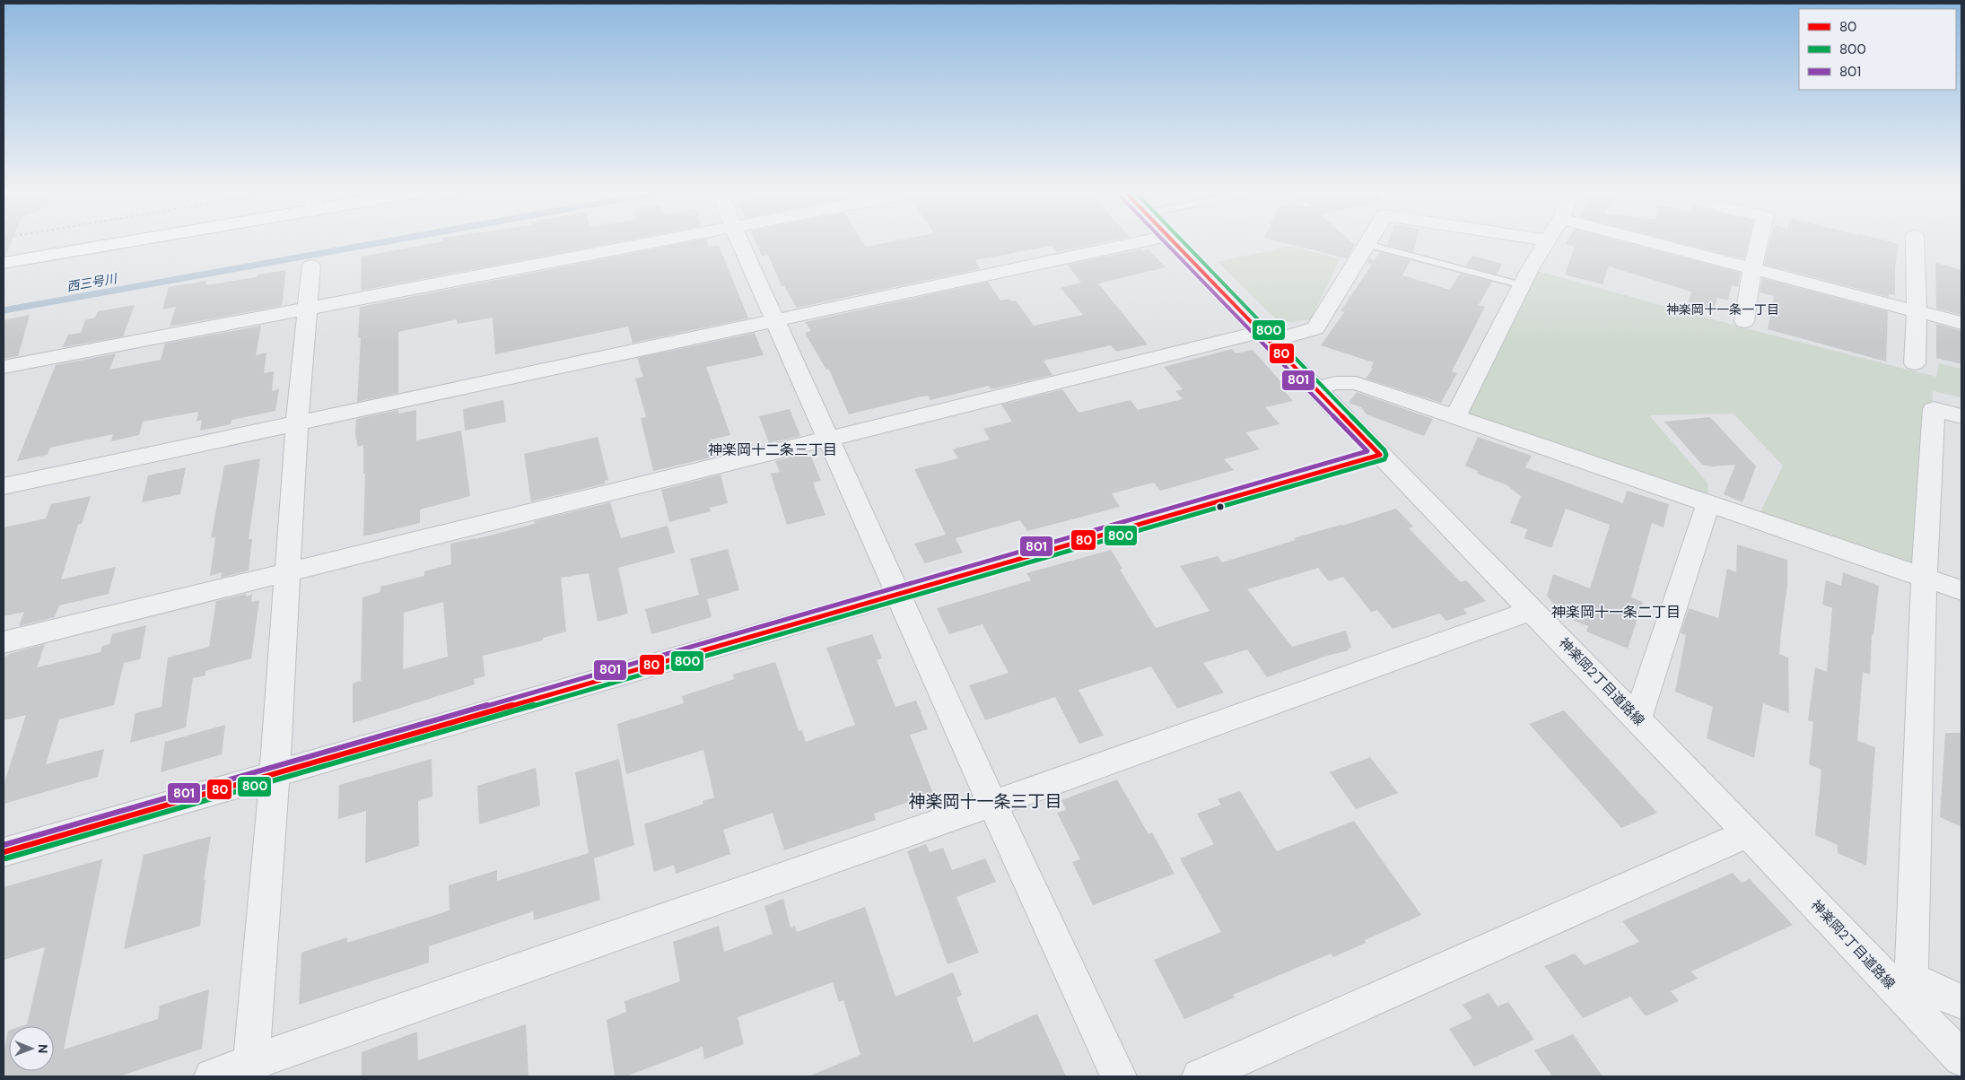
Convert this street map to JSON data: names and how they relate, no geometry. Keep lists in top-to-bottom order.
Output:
{
  "streets": {
    "street": ["神楽岡2丁目道路線"]
  },
  "districts": [
    "神楽岡十一条一丁目",
    "神楽岡十二条三丁目",
    "神楽岡十一条二丁目",
    "神楽岡十一条三丁目"
  ],
  "water": ["西三号川"],
  "lines": ["transit line 80", "transit line 800", "transit line 801"],
  "legend": ["80", "800", "801"],
  "north": "right"
}
